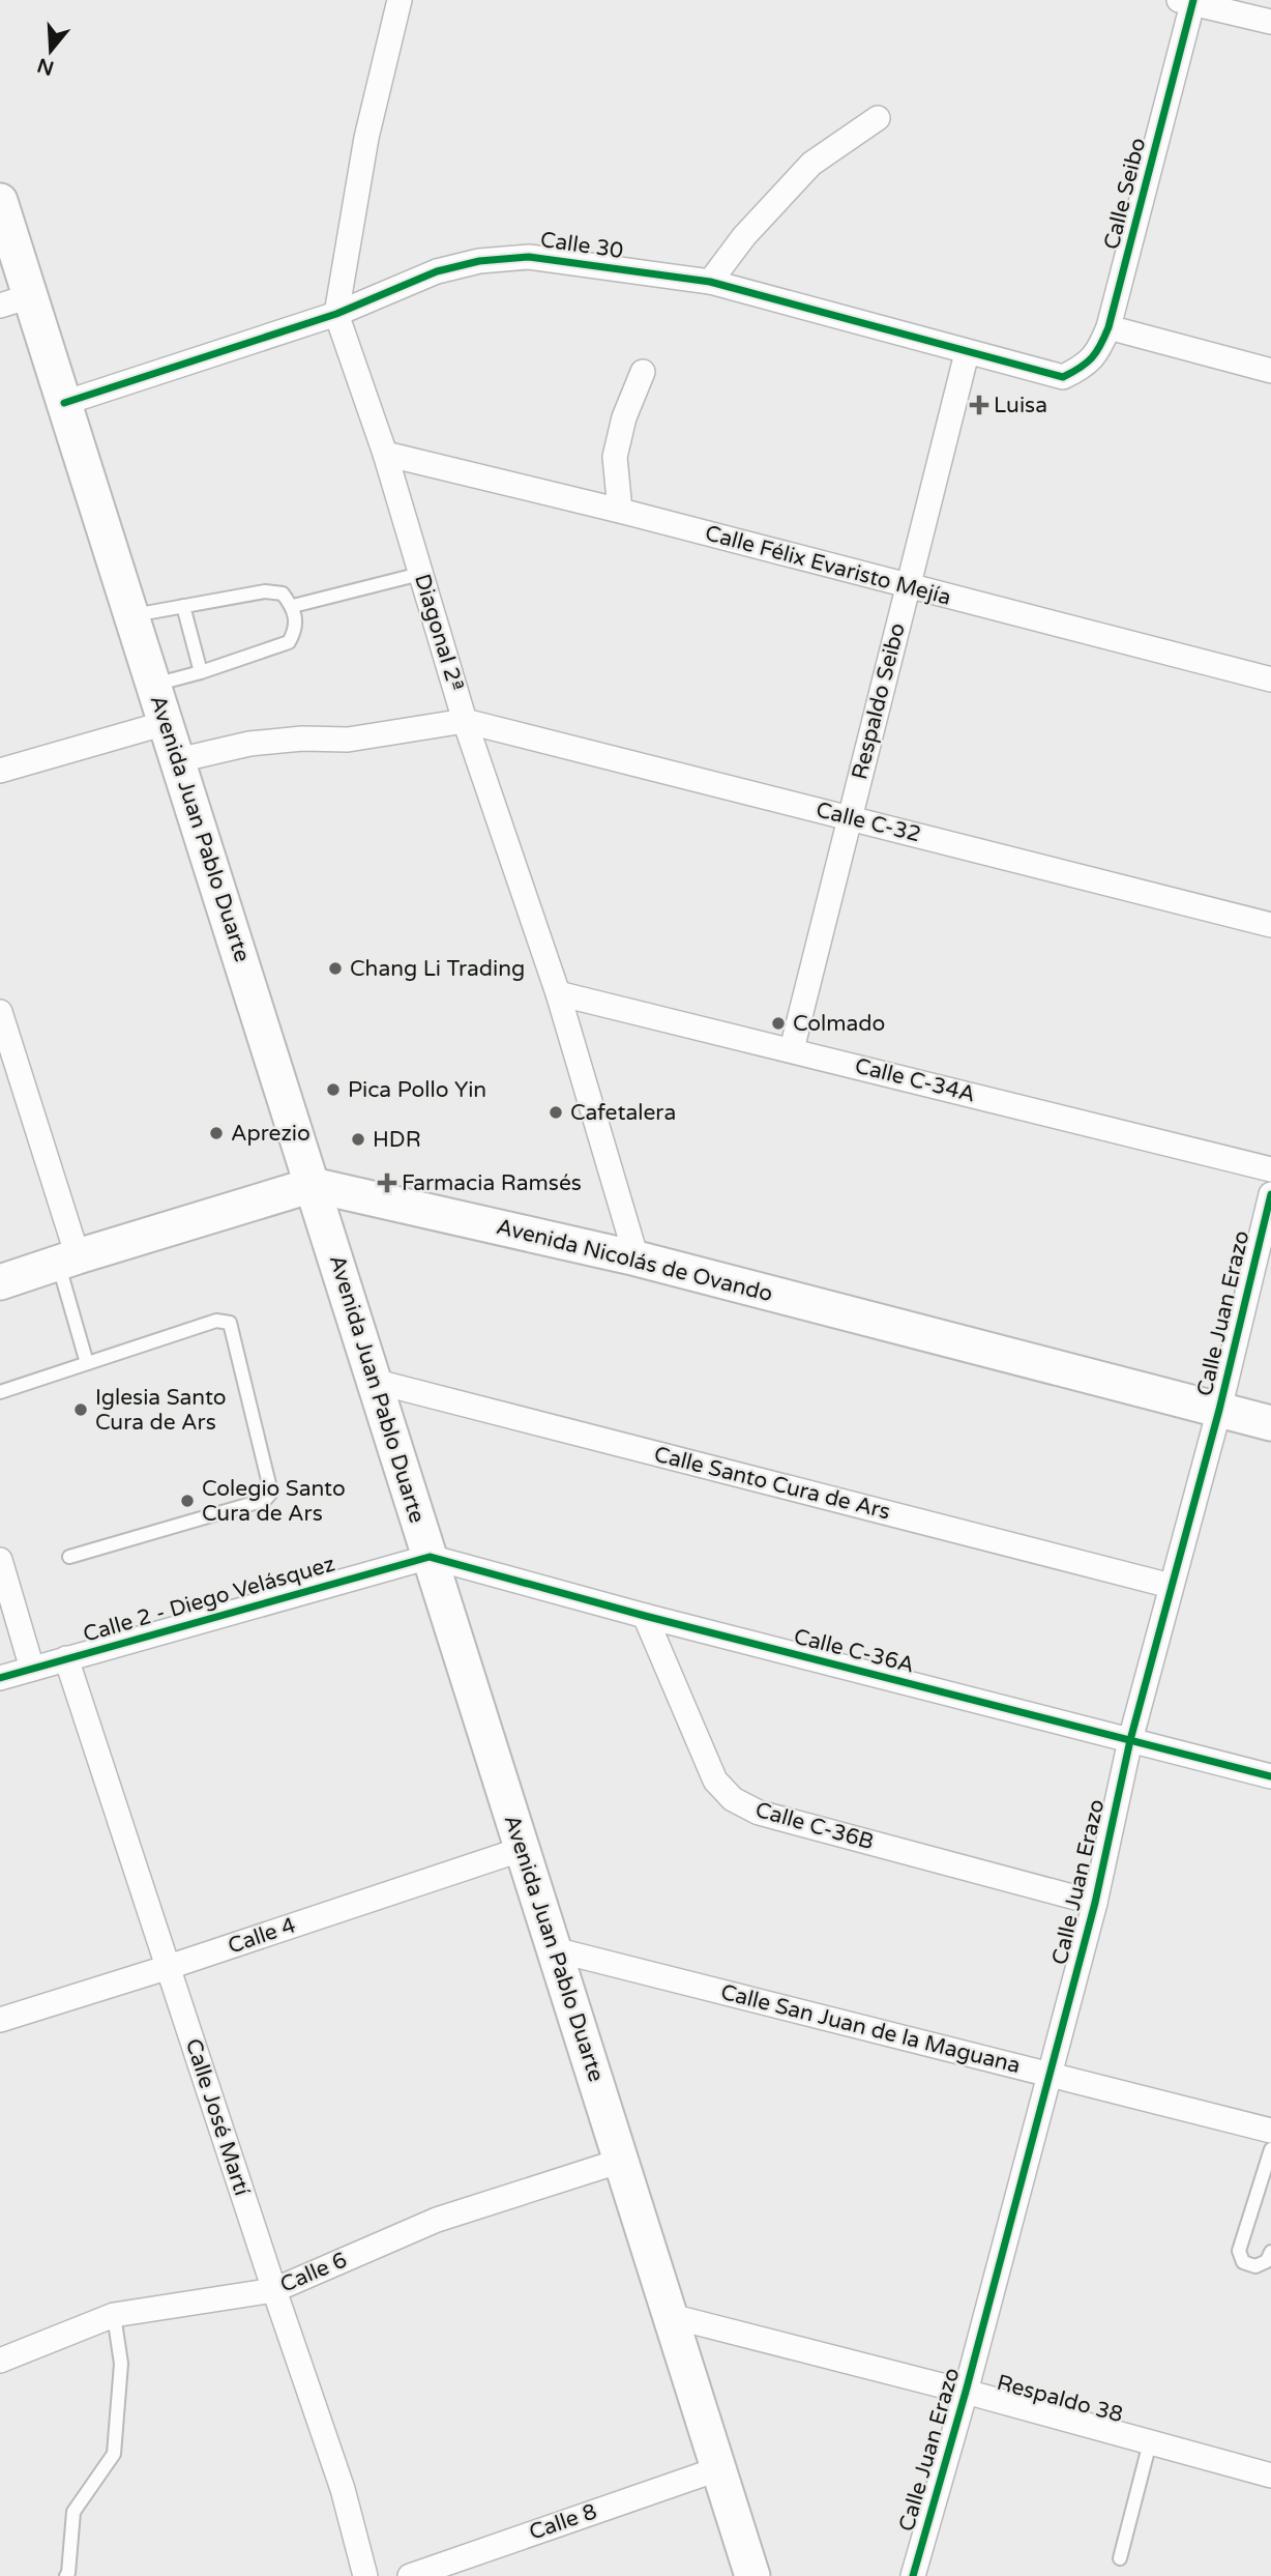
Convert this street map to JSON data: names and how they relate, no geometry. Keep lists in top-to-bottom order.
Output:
{
  "streets": {
    "main road": ["Avenida Juan Pablo Duarte", "Avenida Nicolás de Ovando"],
    "street": [
      "Calle Seibo",
      "Calle 30",
      "Calle Félix Evaristo Mejía",
      "Diagonal 2ª",
      "Respaldo Seibo",
      "Calle C-32",
      "Calle C-34A",
      "Calle Juan Erazo",
      "Calle Santo Cura de Ars",
      "Calle 2 - Diego Velásquez",
      "Calle C-36A",
      "Calle C-36B",
      "Calle 4",
      "Calle San Juan de la Maguana",
      "Calle José Martí",
      "Calle 6",
      "Respaldo 38",
      "Calle 8"
    ]
  },
  "crossings": [
    ["Calle Seibo", "Calle 30"],
    ["Calle 30", "Diagonal 2ª"],
    ["Calle 30", "Respaldo Seibo"],
    ["Calle 30", "Avenida Juan Pablo Duarte"],
    ["Calle Félix Evaristo Mejía", "Diagonal 2ª"],
    ["Calle Félix Evaristo Mejía", "Respaldo Seibo"],
    ["Diagonal 2ª", "Calle C-32"],
    ["Diagonal 2ª", "Calle C-34A"],
    ["Diagonal 2ª", "Avenida Nicolás de Ovando"],
    ["Respaldo Seibo", "Calle C-32"],
    ["Respaldo Seibo", "Calle C-34A"],
    ["Avenida Juan Pablo Duarte", "Avenida Nicolás de Ovando"],
    ["Avenida Juan Pablo Duarte", "Calle Santo Cura de Ars"],
    ["Avenida Juan Pablo Duarte", "Calle 2 - Diego Velásquez"],
    ["Avenida Juan Pablo Duarte", "Calle C-36A"],
    ["Avenida Juan Pablo Duarte", "Calle 4"],
    ["Avenida Juan Pablo Duarte", "Calle San Juan de la Maguana"],
    ["Avenida Juan Pablo Duarte", "Calle 6"],
    ["Avenida Juan Pablo Duarte", "Respaldo 38"],
    ["Avenida Juan Pablo Duarte", "Calle 8"],
    ["Avenida Nicolás de Ovando", "Calle Juan Erazo"],
    ["Calle Juan Erazo", "Calle Santo Cura de Ars"],
    ["Calle Juan Erazo", "Calle C-36A"],
    ["Calle Juan Erazo", "Calle C-36B"],
    ["Calle Juan Erazo", "Calle San Juan de la Maguana"],
    ["Calle Juan Erazo", "Respaldo 38"],
    ["Calle 2 - Diego Velásquez", "Calle C-36A"],
    ["Calle 2 - Diego Velásquez", "Calle José Martí"],
    ["Calle C-36A", "Calle C-36B"],
    ["Calle 4", "Calle José Martí"],
    ["Calle José Martí", "Calle 6"]
  ],
  "places": {
    "health": ["Luisa", "Farmacia Ramsés"],
    "other": [
      "Chang Li Trading",
      "Colmado",
      "Pica Pollo Yin",
      "Cafetalera",
      "Aprezio",
      "HDR",
      "Iglesia Santo Cura de Ars",
      "Colegio Santo Cura de Ars"
    ]
  },
  "north": "bottom"
}
